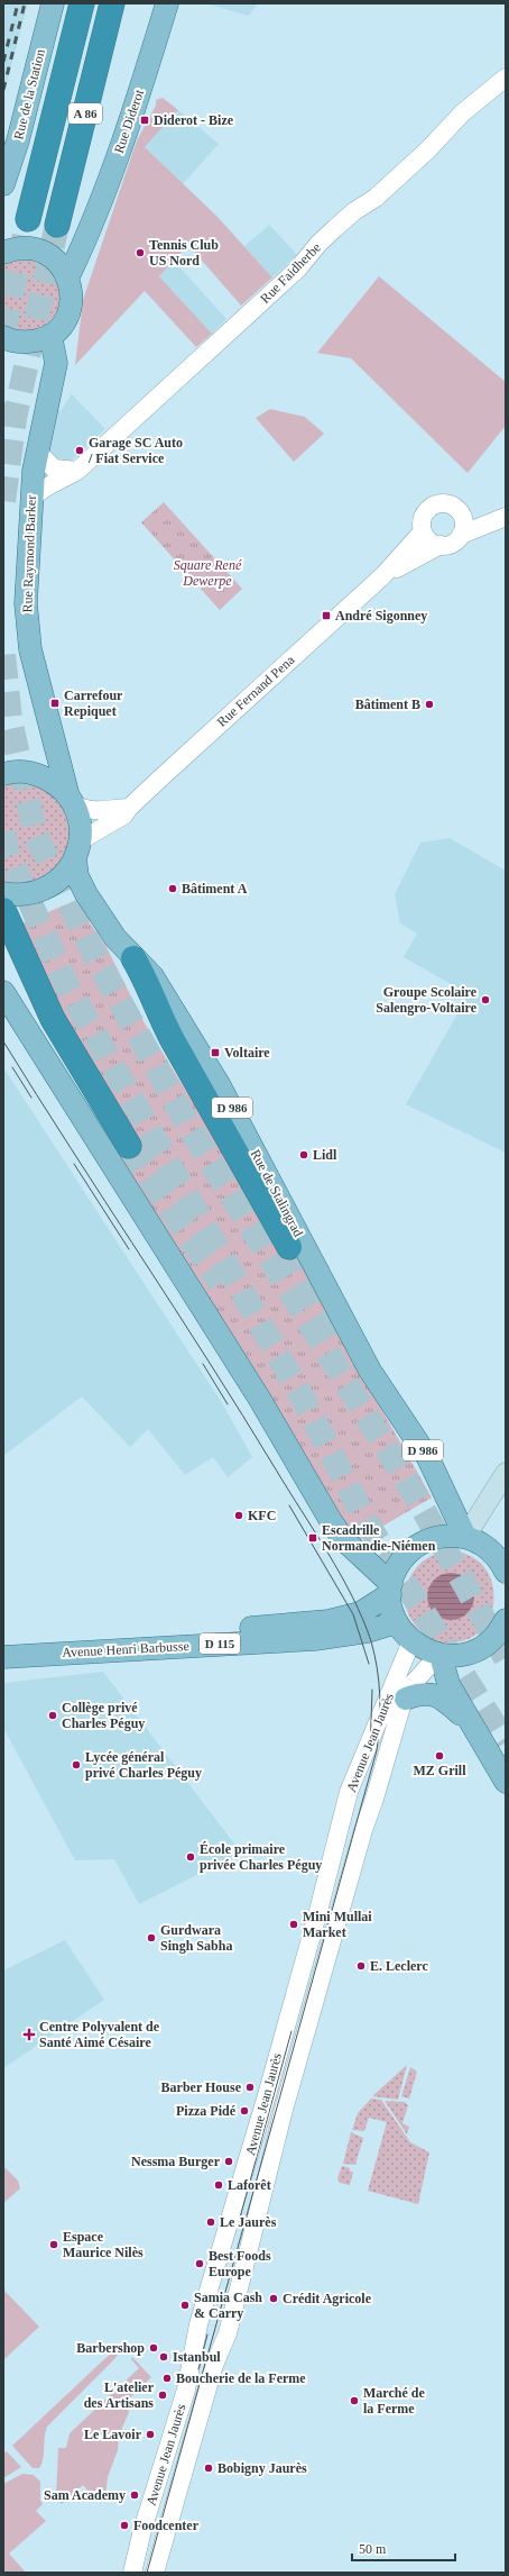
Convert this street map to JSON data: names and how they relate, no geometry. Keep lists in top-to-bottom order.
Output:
{
  "streets": {
    "highway": ["A 86"],
    "main road": [
      "Rue de la Station",
      "Rue Diderot",
      "Rue Raymond Barker",
      "D 986",
      "Rue de Stalingrad",
      "D 115",
      "Avenue Henri Barbusse"
    ],
    "street": ["Rue Faidherbe", "Rue Fernand Pena", "Avenue Jean Jaurès"]
  },
  "crossings": [
    ["Rue Faidherbe", "Rue Raymond Barker"],
    ["Rue Raymond Barker", "Rue Fernand Pena"],
    ["Rue Raymond Barker", "Rue de Stalingrad"],
    ["Rue Fernand Pena", "Rue de Stalingrad"]
  ],
  "parks": ["Square René Dewerpe"],
  "places": {
    "transit": [
      "Diderot - Bize",
      "André Sigonney",
      "Carrefour Repiquet",
      "Voltaire",
      "Escadrille Normandie-Niémen"
    ],
    "other": [
      "Tennis Club US Nord",
      "Garage SC Auto / Fiat Service",
      "Bâtiment B",
      "Bâtiment A",
      "Groupe Scolaire Salengro-Voltaire",
      "Lidl",
      "KFC",
      "Collège privé Charles Péguy",
      "MZ Grill",
      "Lycée général privé Charles Péguy",
      "École primaire privée Charles Péguy",
      "Mini Mullai Market",
      "Gurdwara Singh Sabha",
      "E. Leclerc",
      "Barber House",
      "Pizza Pidé",
      "Nessma Burger",
      "Laforêt",
      "Le Jaurès",
      "Espace Maurice Nilès",
      "Best Foods Europe",
      "Crédit Agricole",
      "Samia Cash & Carry",
      "Barbershop",
      "Istanbul",
      "Boucherie de la Ferme",
      "L'atelier des Artisans",
      "Marché de la Ferme",
      "Le Lavoir",
      "Bobigny Jaurès",
      "Sam Academy",
      "Foodcenter"
    ],
    "health": ["Centre Polyvalent de Santé Aimé Césaire"]
  },
  "scale_bar": "50 m"
}
